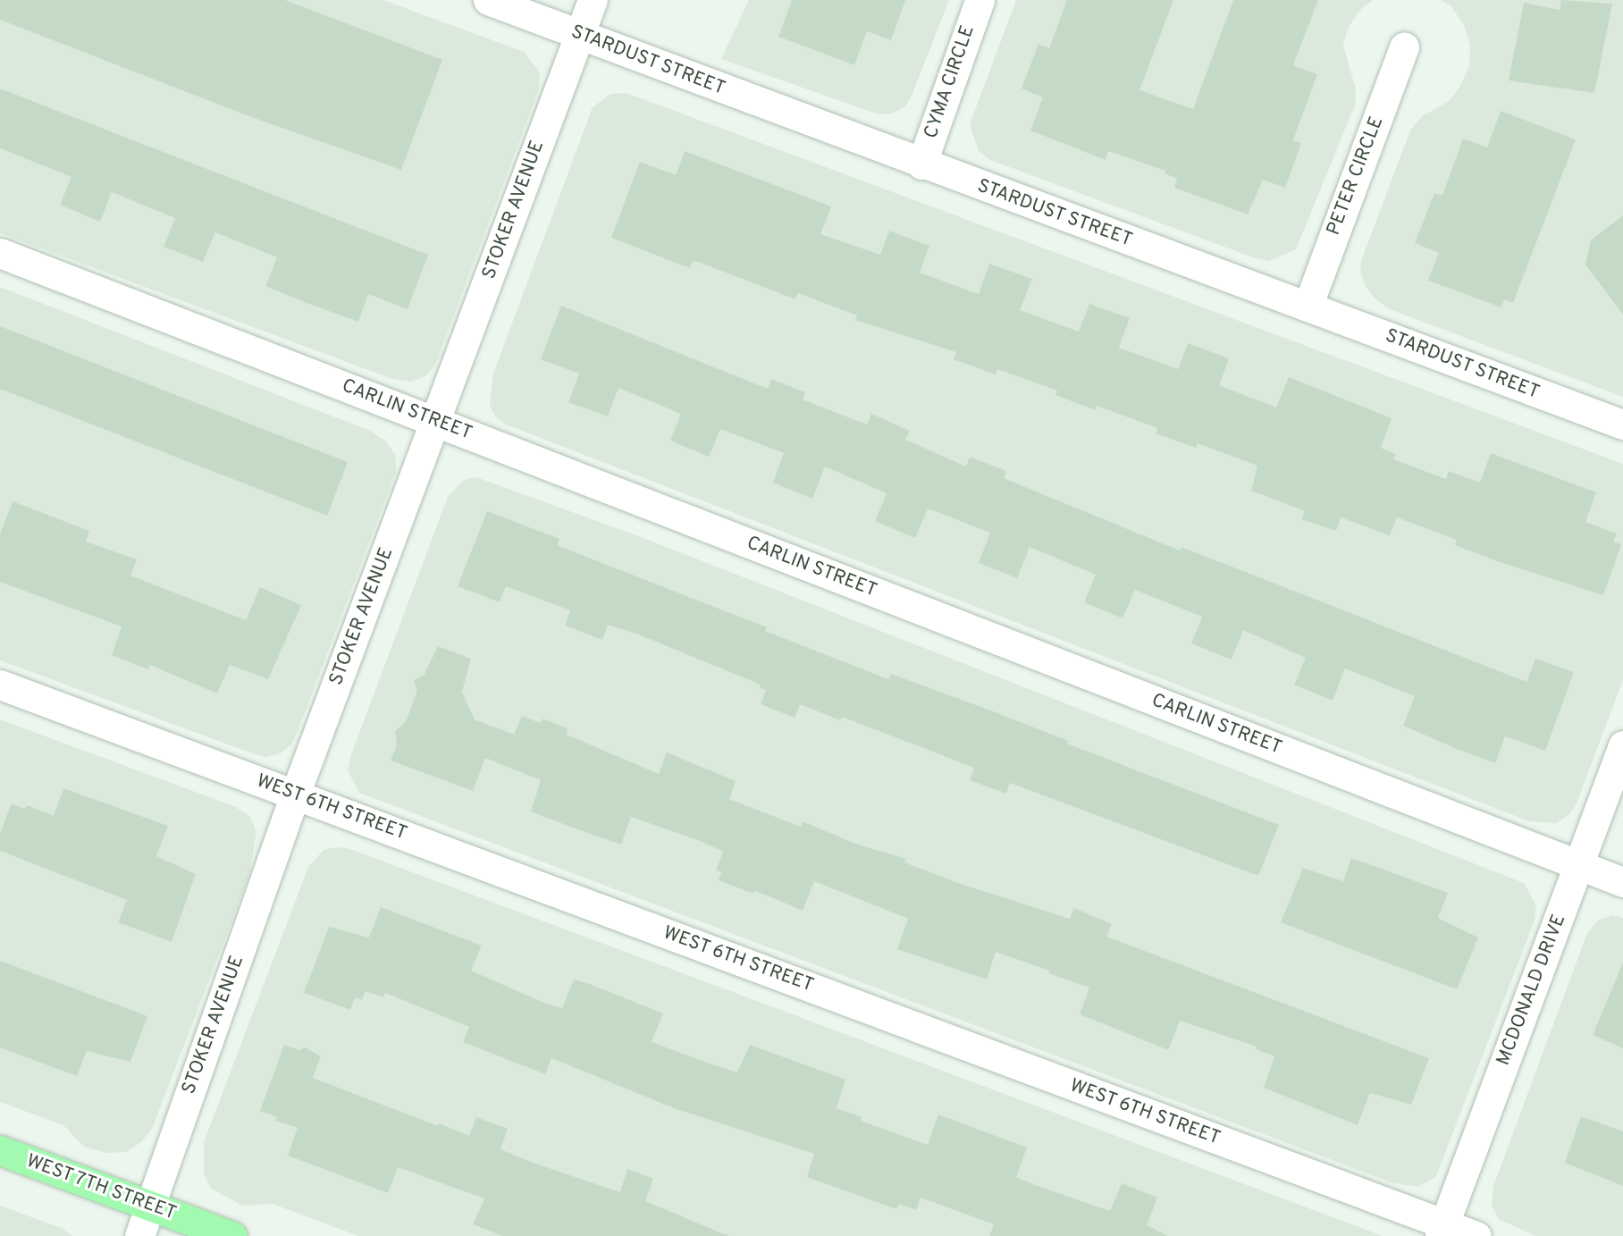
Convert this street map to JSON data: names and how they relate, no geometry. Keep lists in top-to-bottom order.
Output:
{
  "streets": {
    "main road": ["WEST 7TH STREET"],
    "street": [
      "STARDUST STREET",
      "CYMA CIRCLE",
      "PETER CIRCLE",
      "STOKER AVENUE",
      "CARLIN STREET",
      "WEST 6TH STREET",
      "MCDONALD DRIVE"
    ]
  },
  "crossings": [
    ["STARDUST STREET", "CYMA CIRCLE"],
    ["STARDUST STREET", "PETER CIRCLE"],
    ["STARDUST STREET", "STOKER AVENUE"],
    ["STOKER AVENUE", "CARLIN STREET"],
    ["STOKER AVENUE", "WEST 6TH STREET"],
    ["STOKER AVENUE", "WEST 7TH STREET"],
    ["CARLIN STREET", "MCDONALD DRIVE"],
    ["WEST 6TH STREET", "MCDONALD DRIVE"]
  ]
}
